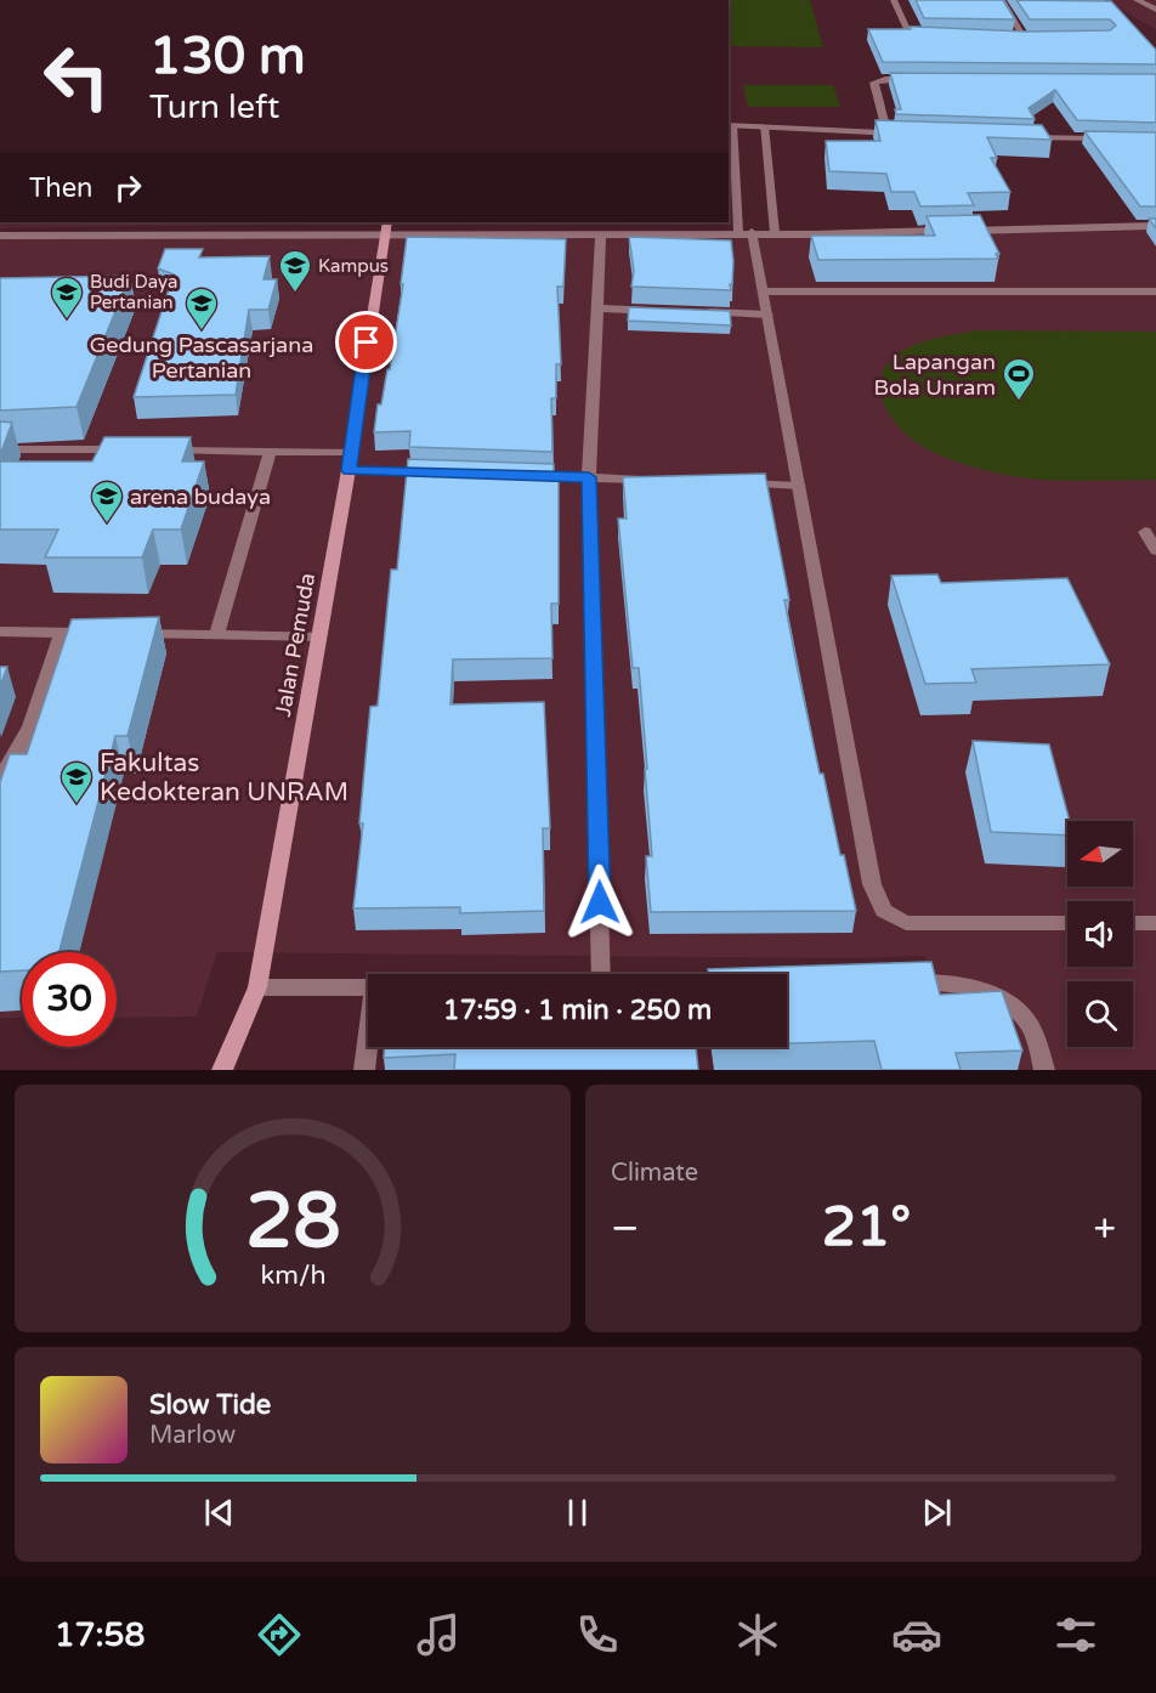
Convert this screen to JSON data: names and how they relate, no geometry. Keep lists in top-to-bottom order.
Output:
{
  "streets": {
    "street": ["Jalan Pemuda"]
  },
  "places": {
    "school or university": [
      "Kampus",
      "Budi Daya Pertanian",
      "Gedung Pascasarjana Pertanian",
      "arena budaya",
      "Fakultas Kedokteran UNRAM"
    ],
    "sports": ["Lapangan Bola Unram"]
  },
  "north": "left",
  "page": {
    "turn": ["130 m", "Turn left"],
    "then": "Then",
    "limit": "30",
    "trip": "17:59 · 1 min · 250 m",
    "tile": "Climate",
    "heat": ["−", "21°", "+"],
    "song": ["Slow Tide", "Marlow"],
    "tabs": "17:58",
    "gauge": ["28", "km/h"]
  }
}
